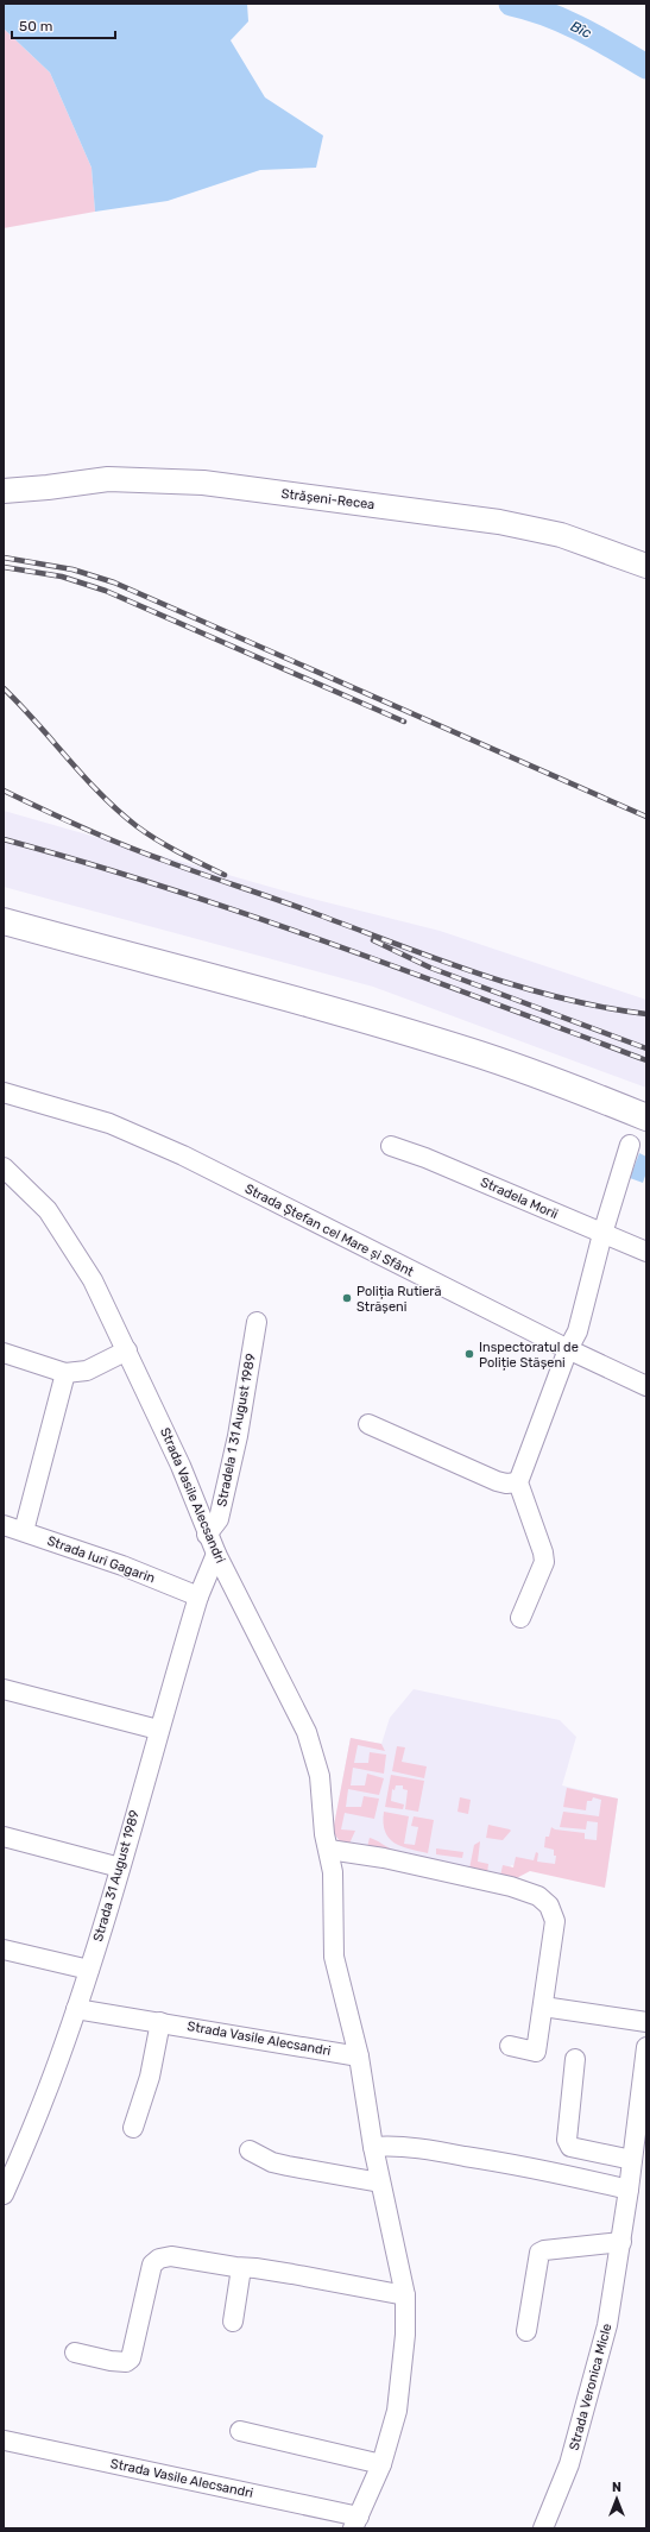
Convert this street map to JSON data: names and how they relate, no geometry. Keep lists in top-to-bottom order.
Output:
{
  "streets": {
    "main road": ["Strășeni-Recea"],
    "street": [
      "Stradela Morii",
      "Strada Ștefan cel Mare și Sfânt",
      "Stradela 1 31 August 1989",
      "Strada Vasile Alecsandri",
      "Strada Iuri Gagarin",
      "Strada 31 August 1989",
      "Strada Veronica Micle"
    ]
  },
  "crossings": [
    ["Stradela 1 31 August 1989", "Strada Vasile Alecsandri"],
    ["Strada Vasile Alecsandri", "Strada 31 August 1989"],
    ["Strada Iuri Gagarin", "Strada 31 August 1989"]
  ],
  "water": ["Bîc"],
  "places": ["Poliția Rutieră Strășeni", "Inspectoratul de Poliție Stășeni"],
  "scale_bar": "50 m",
  "north": "top"
}
